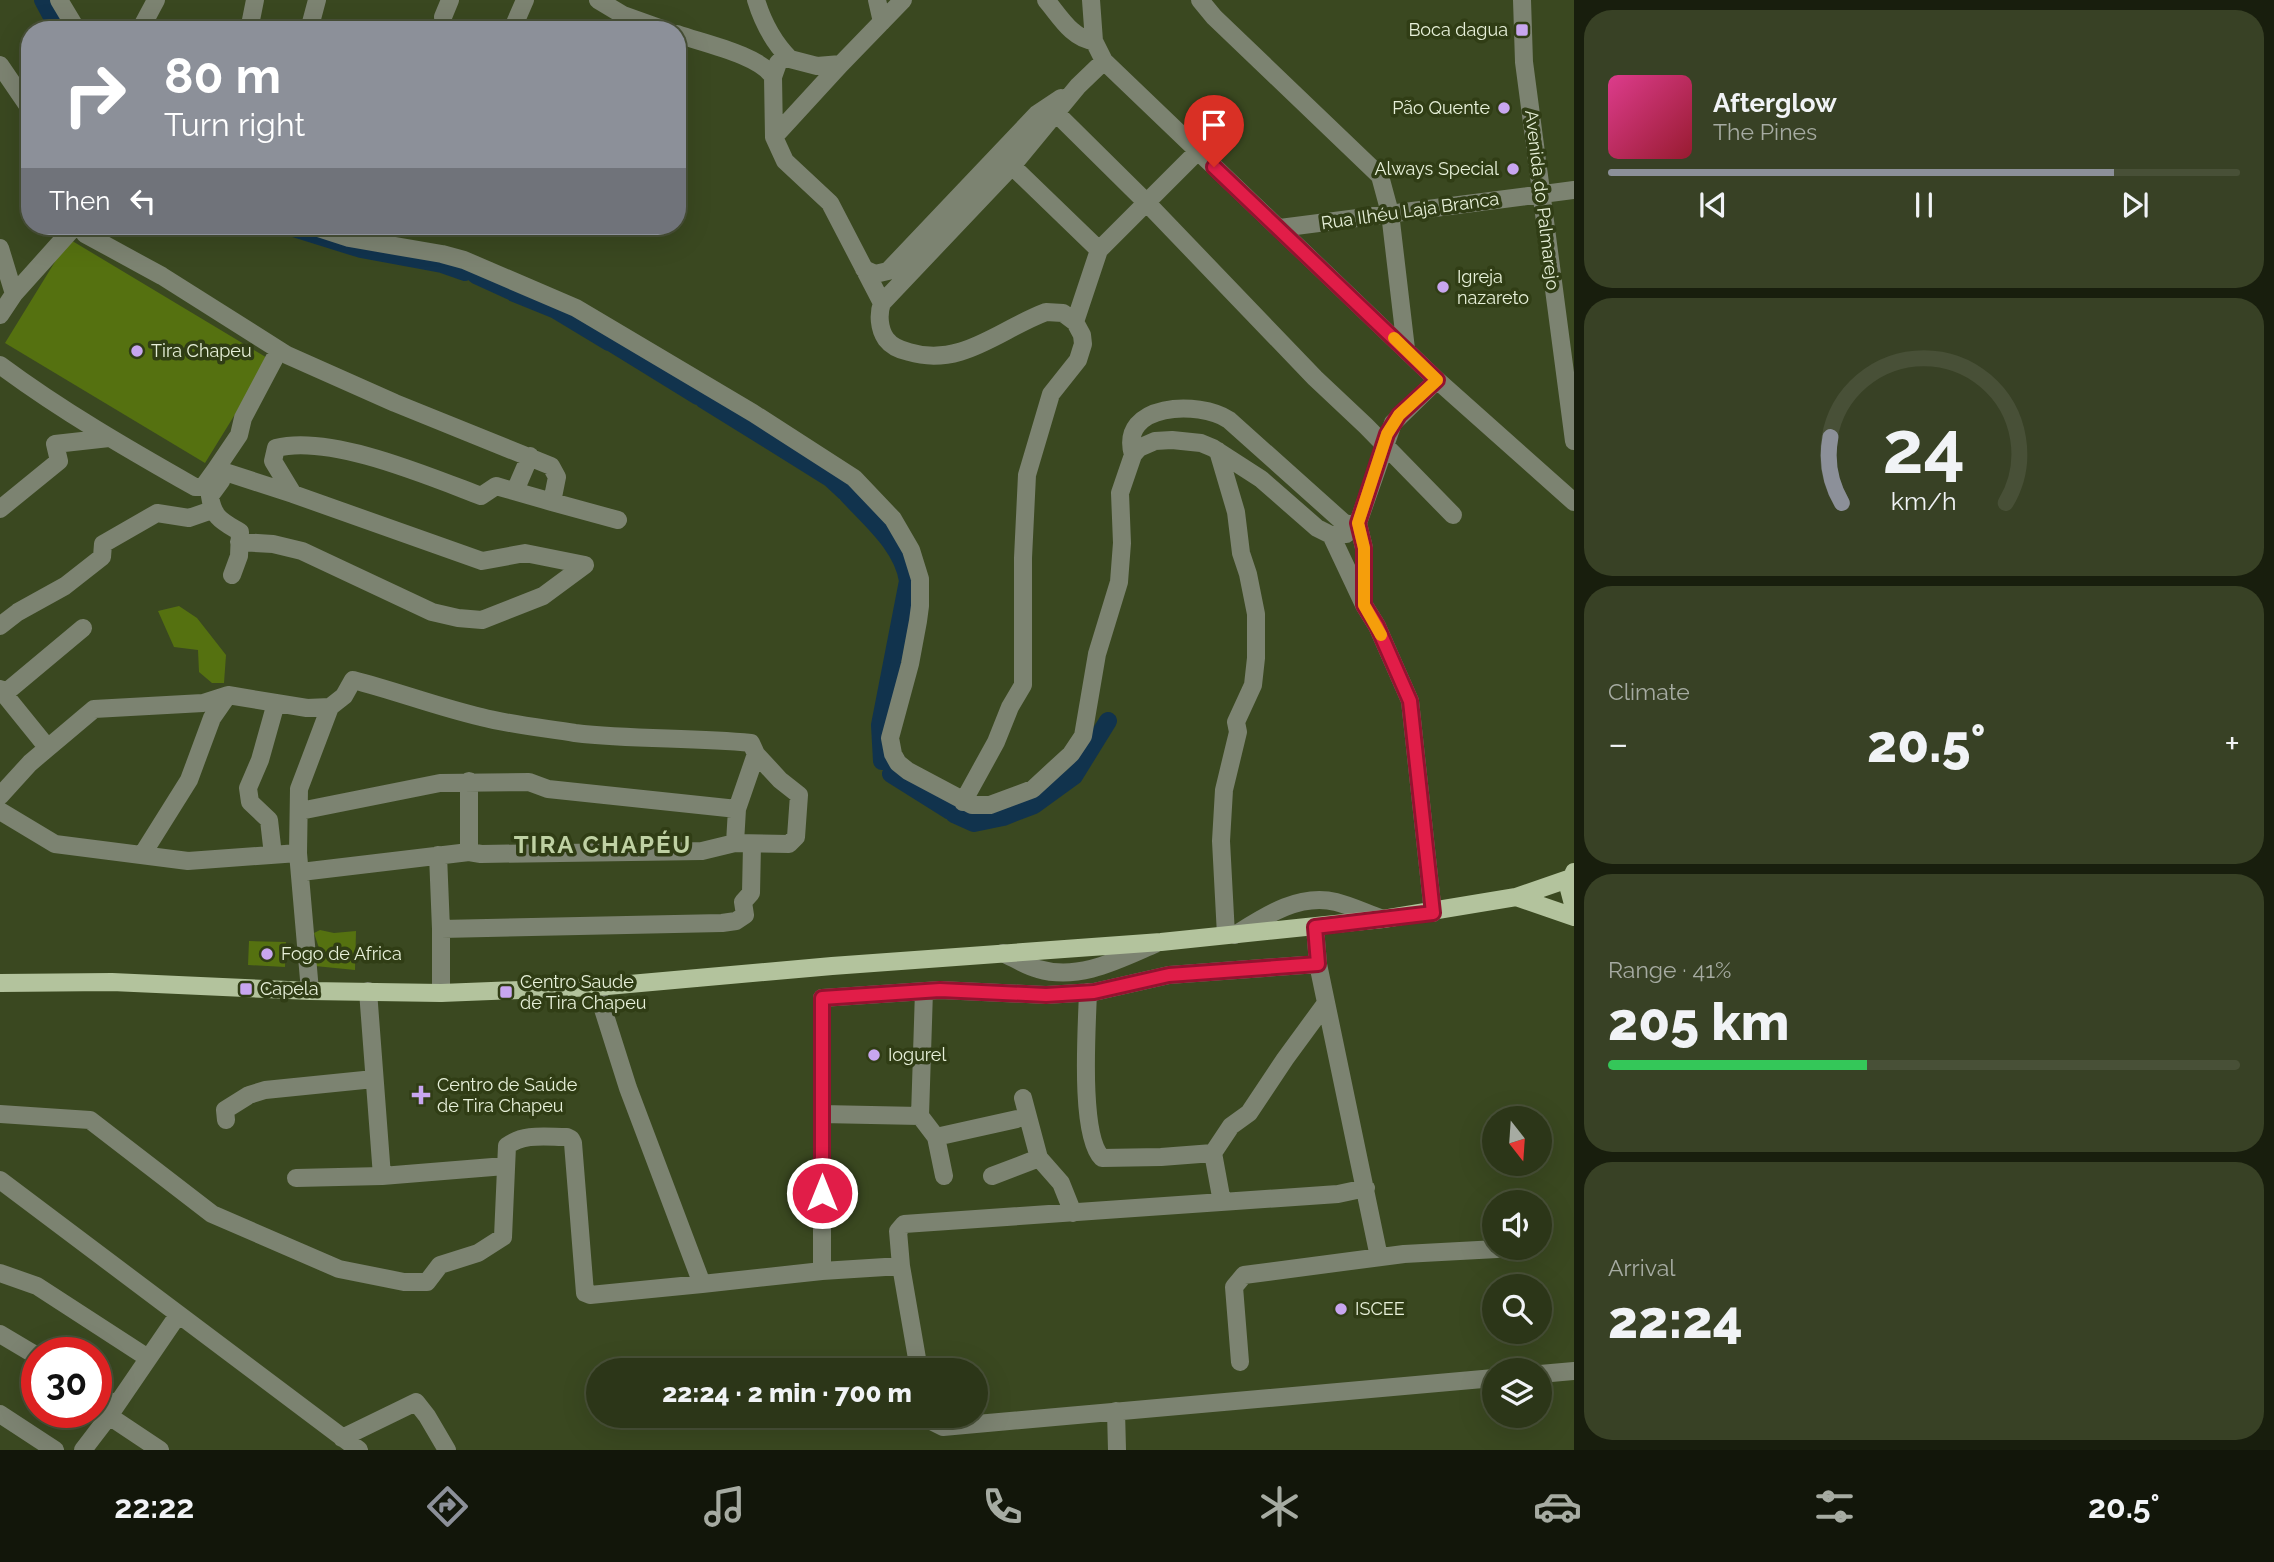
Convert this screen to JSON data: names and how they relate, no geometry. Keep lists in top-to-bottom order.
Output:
{
  "streets": {
    "street": ["Avenida do Palmarejo", "Rua Ilhéu Laja Branca"]
  },
  "crossings": [
    ["Avenida do Palmarejo", "Rua Ilhéu Laja Branca"]
  ],
  "districts": ["TIRA CHAPÉU"],
  "places": {
    "transit": ["Boca dagua", "Capela", "Centro Saude de Tira Chapeu"],
    "other": [
      "Pão Quente",
      "Always Special",
      "Igreja nazareto",
      "Tira Chapeu",
      "Fogo de Africa",
      "Iogurel",
      "ISCEE"
    ],
    "health": ["Centro de Saúde de Tira Chapeu"]
  },
  "north": "bottom",
  "page": {
    "turn": ["80 m", "Turn right"],
    "song": ["Afterglow", "The Pines"],
    "then": "Then",
    "tile": [
      "Climate",
      ["Range · 41%", "205 km"],
      ["Arrival", "22:24"]
    ],
    "heat": ["−", "20.5°", "+"],
    "limit": "30",
    "trip": "22:24 · 2 min · 700 m",
    "tabs": ["22:22", "20.5°"],
    "gauge": ["24", "km/h"]
  }
}
